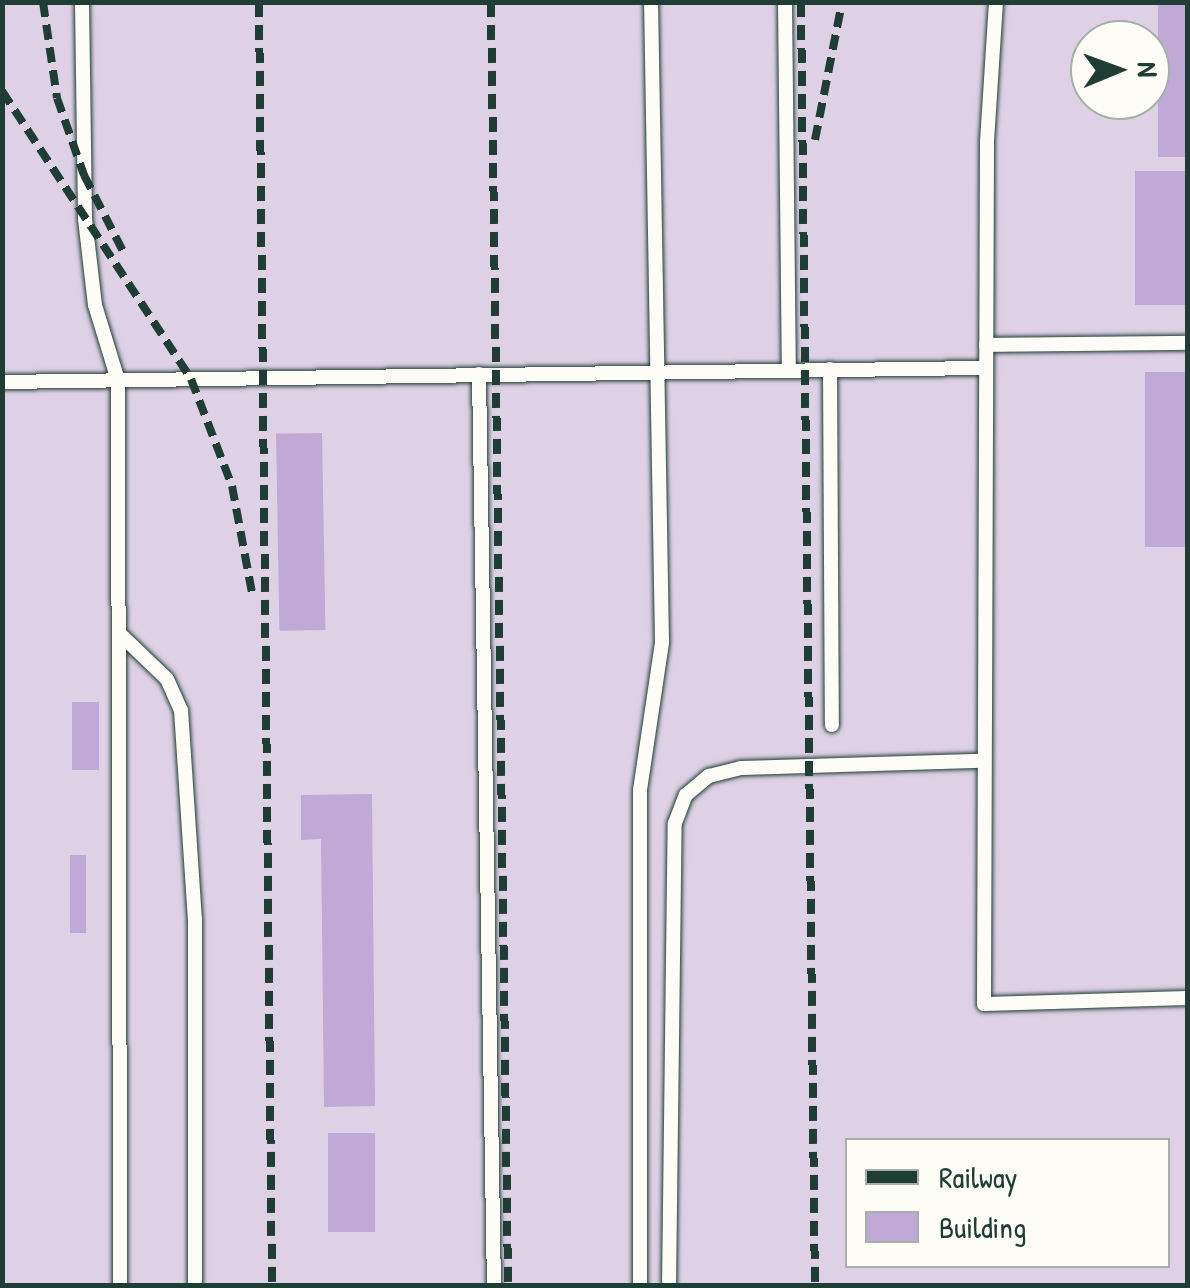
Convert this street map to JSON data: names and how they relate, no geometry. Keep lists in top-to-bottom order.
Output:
{
  "legend": ["Railway", "Building"],
  "north": "right"
}
